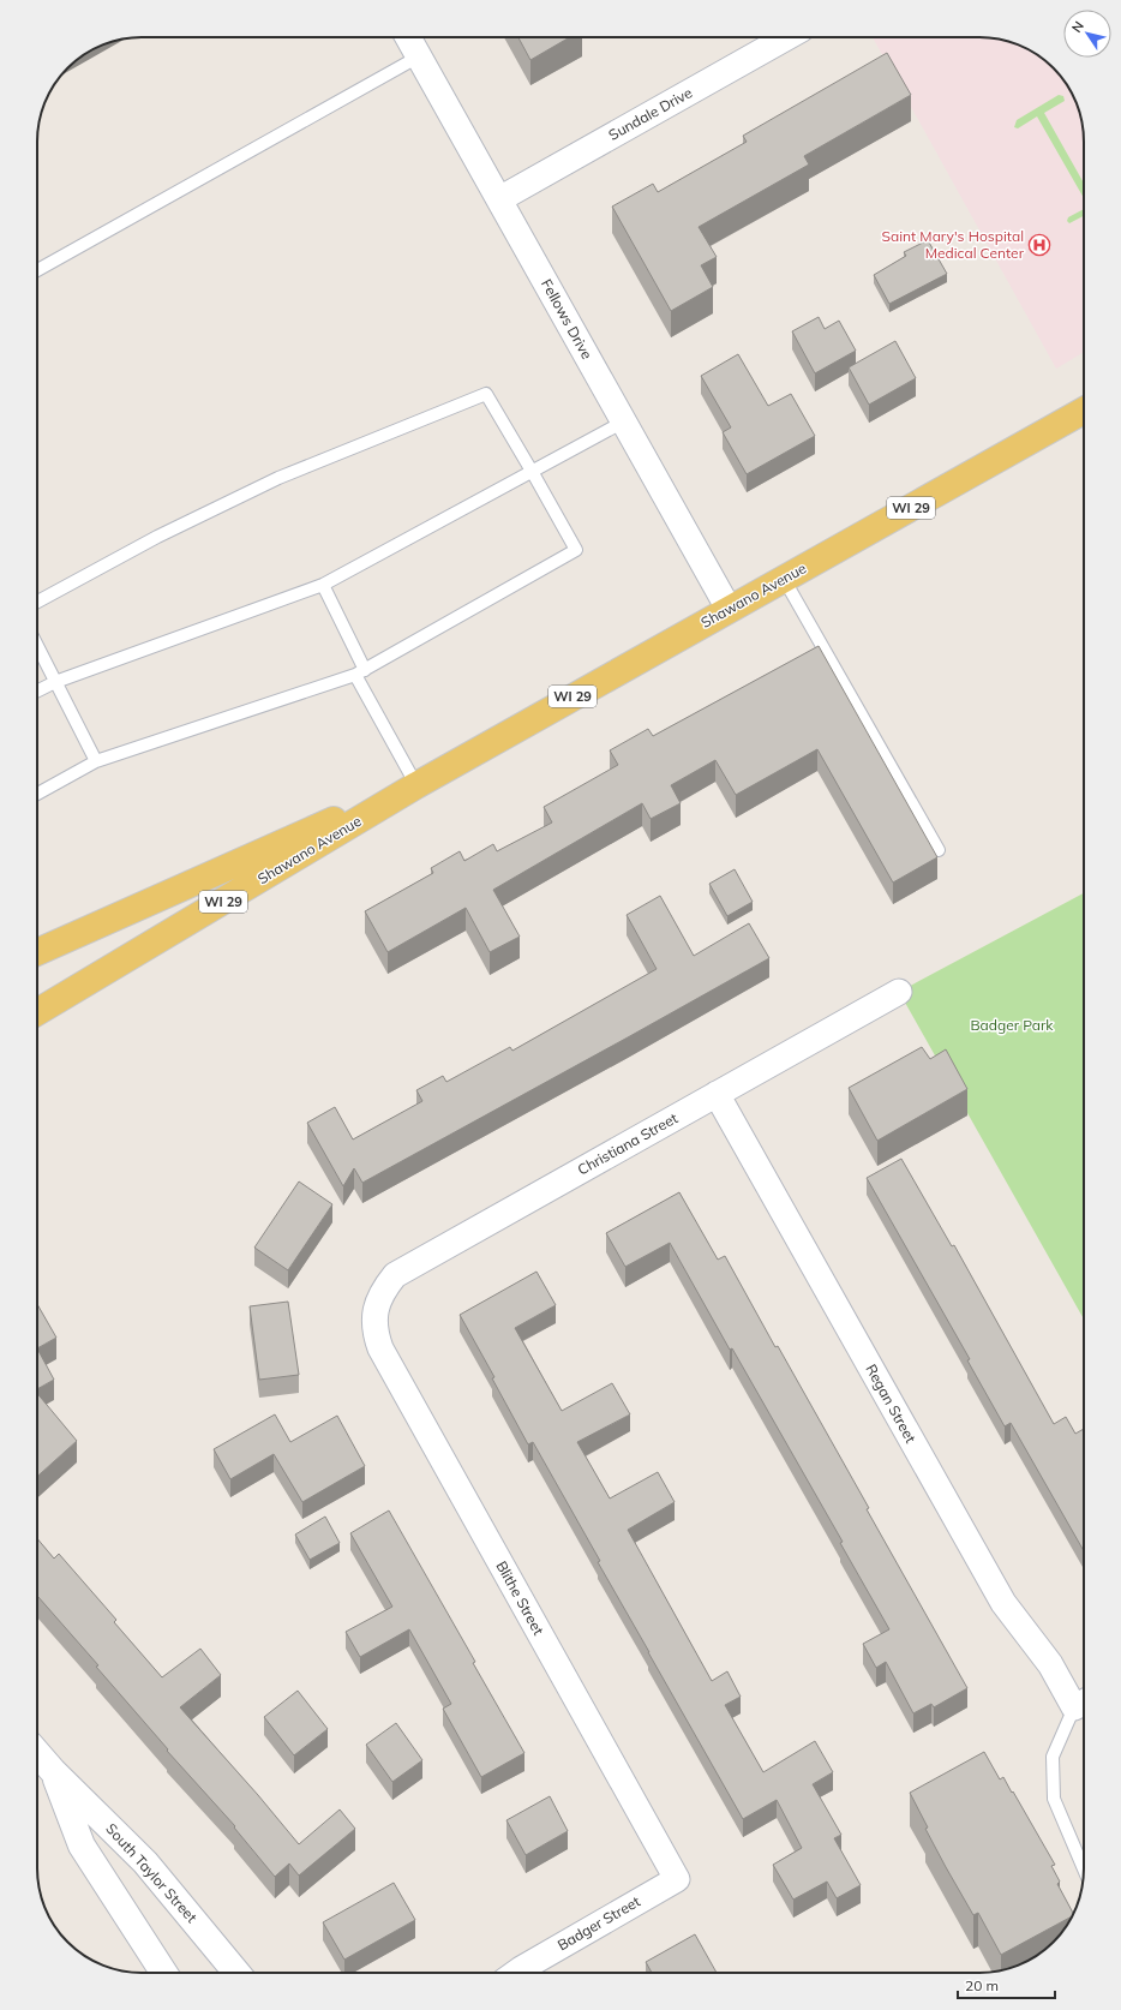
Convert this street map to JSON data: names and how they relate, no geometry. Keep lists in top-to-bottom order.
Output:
{
  "streets": {
    "main road": ["WI 29", "Shawano Avenue"],
    "street": [
      "Sundale Drive",
      "Fellows Drive",
      "Christiana Street",
      "Regan Street",
      "Blithe Street",
      "South Taylor Street",
      "Badger Street"
    ]
  },
  "crossings": [
    ["Sundale Drive", "Fellows Drive"],
    ["Fellows Drive", "Shawano Avenue"],
    ["Christiana Street", "Regan Street"],
    ["Christiana Street", "Blithe Street"],
    ["Blithe Street", "Badger Street"]
  ],
  "parks": ["Badger Park"],
  "places": {
    "hospital": ["Saint Mary's Hospital Medical Center"]
  },
  "scale_bar": "20 m",
  "north": "top left"
}
